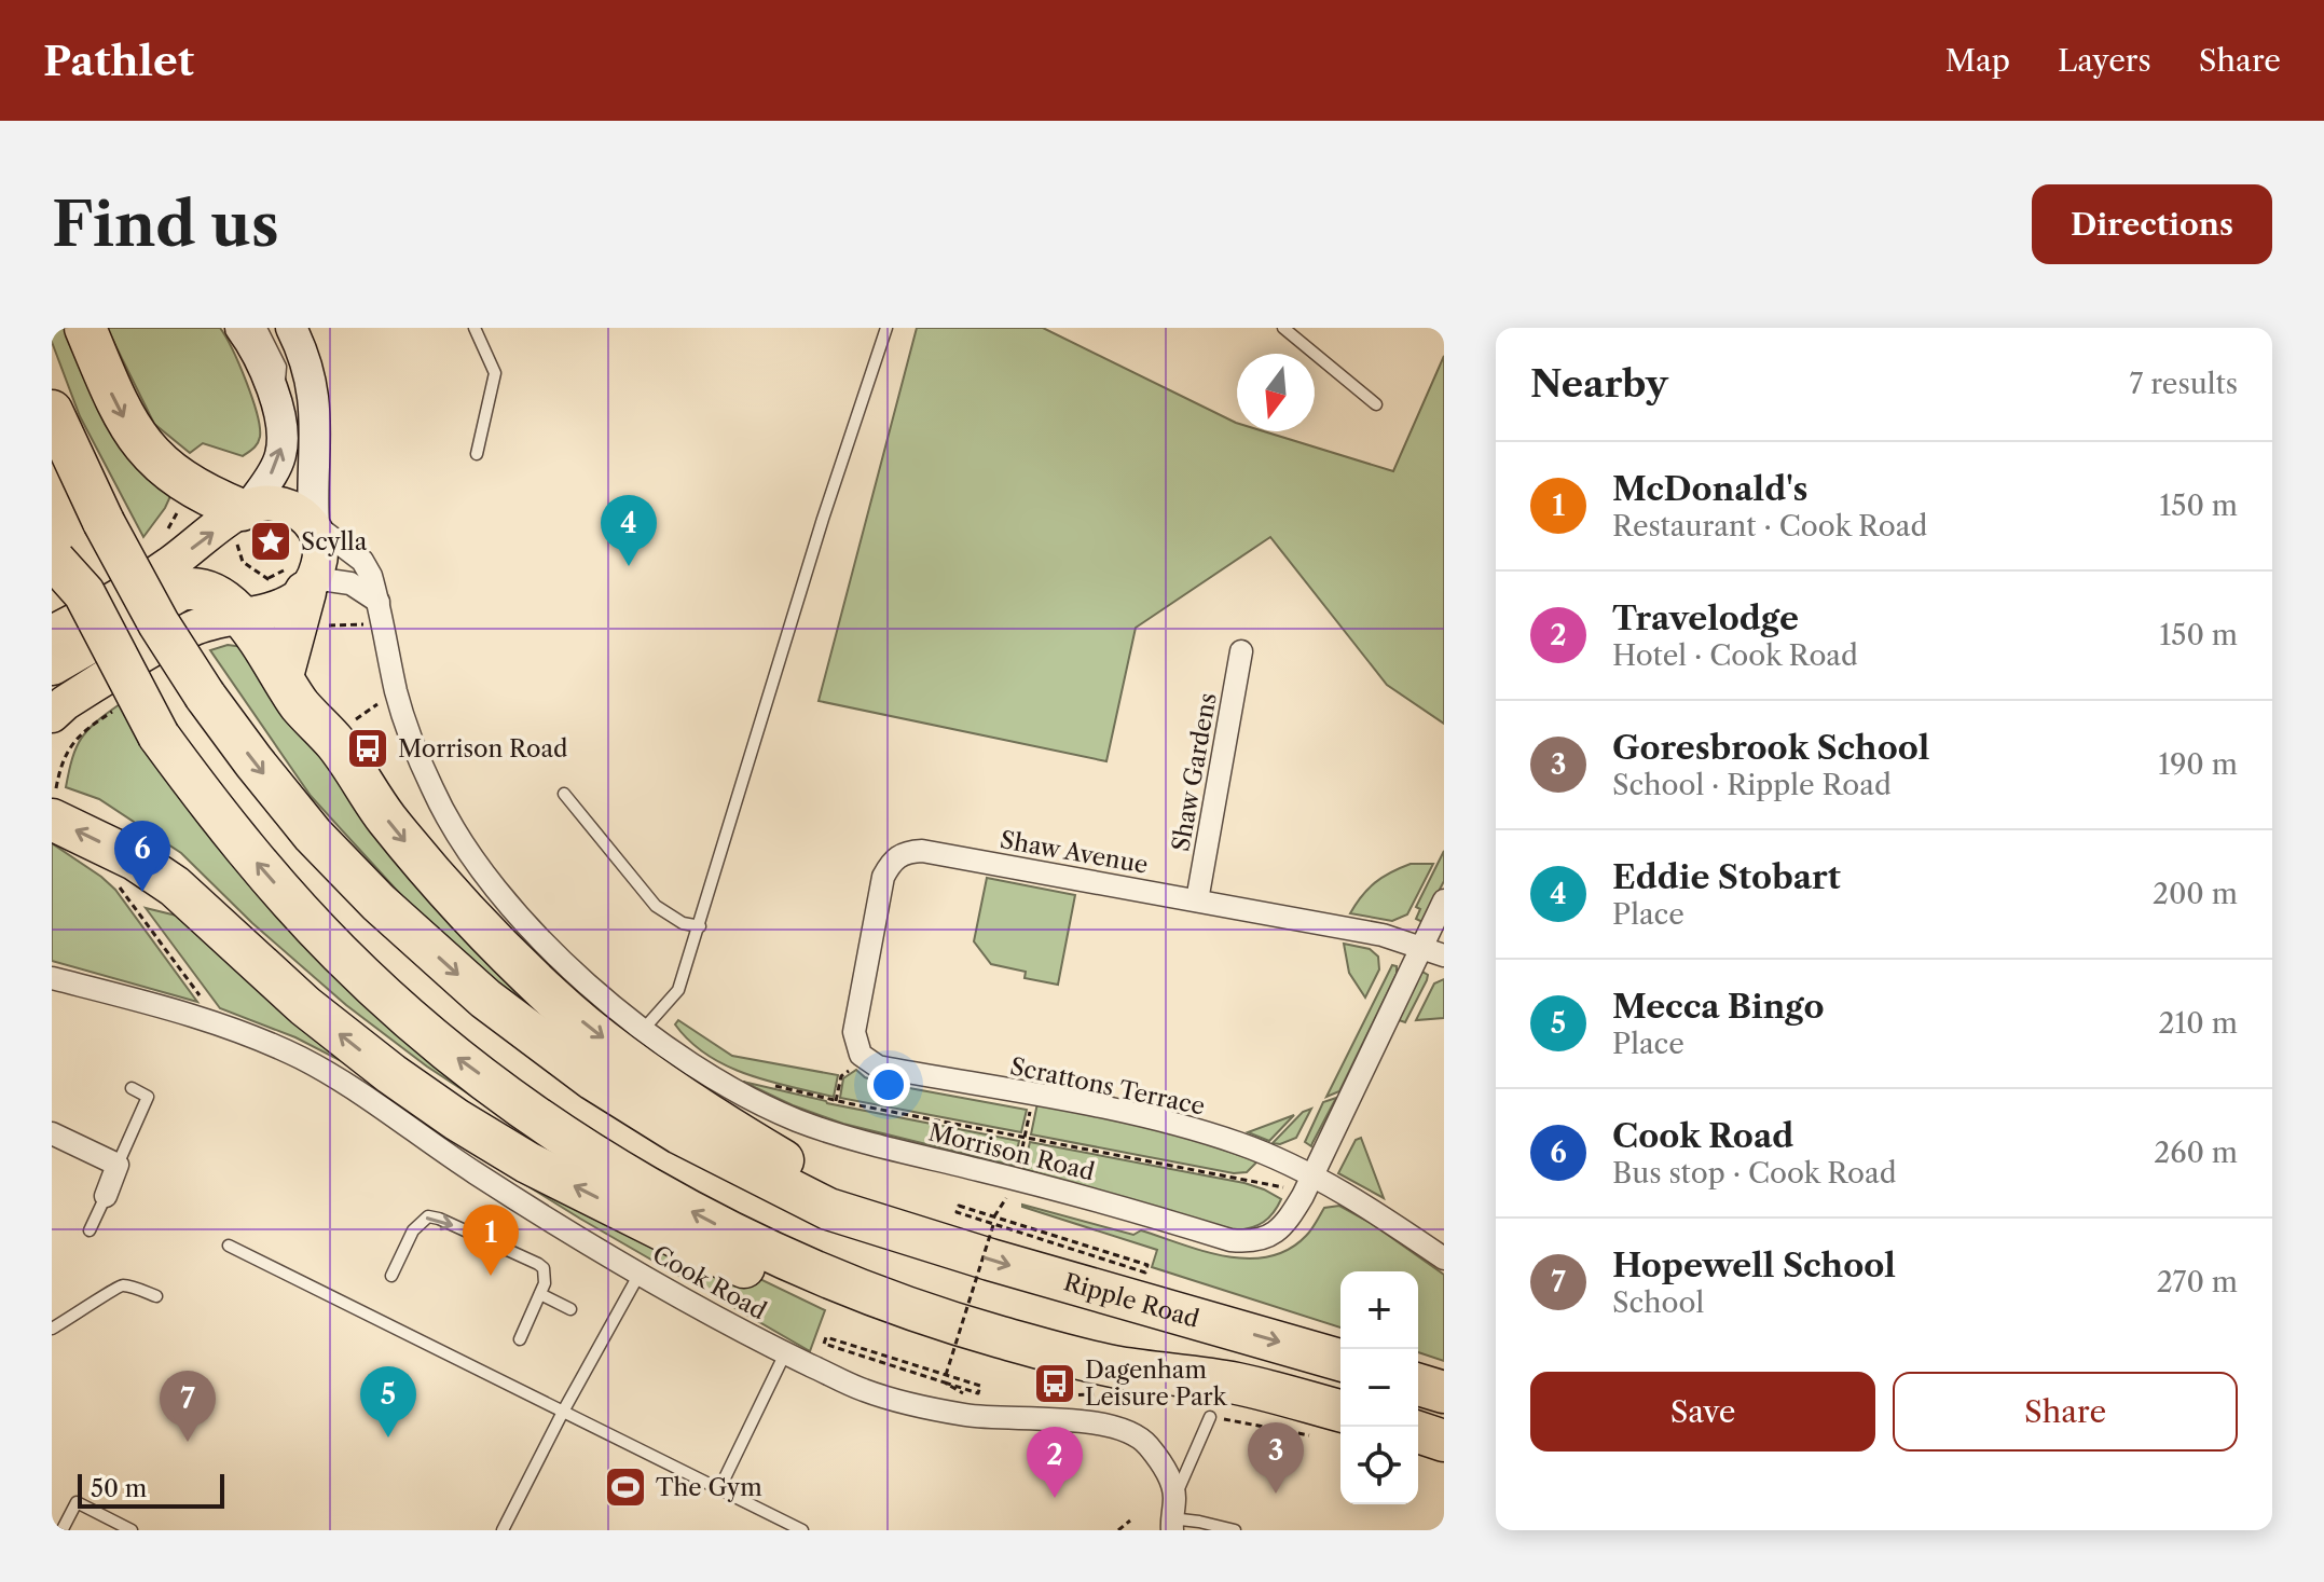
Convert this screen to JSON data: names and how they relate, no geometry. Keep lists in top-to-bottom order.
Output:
{
  "streets": {
    "highway": ["Ripple Road"],
    "street": [
      "Shaw Gardens",
      "Shaw Avenue",
      "Scrattons Terrace",
      "Morrison Road",
      "Cook Road"
    ]
  },
  "crossings": [
    ["Shaw Gardens", "Shaw Avenue"],
    ["Shaw Avenue", "Scrattons Terrace"],
    ["Shaw Avenue", "Morrison Road"],
    ["Scrattons Terrace", "Morrison Road"]
  ],
  "places": {
    "place": ["Scylla"],
    "bus stop": ["Morrison Road", "Dagenham Leisure Park"],
    "sports": ["The Gym"]
  },
  "scale_bar": "50 m",
  "north": "bottom",
  "page": {
    "header": "Pathlet",
    "nav": ["Map", "Layers", "Share"],
    "buttons": [
      "Directions",
      ["Save", "Share"]
    ],
    "title": "Find us",
    "heading": ["Nearby", "7 results"],
    "list": [
      {
        "mark": "1",
        "name": "McDonald's",
        "note": "Restaurant · Cook Road",
        "value": "150 m"
      },
      {
        "mark": "2",
        "name": "Travelodge",
        "note": "Hotel · Cook Road",
        "value": "150 m"
      },
      {
        "mark": "3",
        "name": "Goresbrook School",
        "note": "School · Ripple Road",
        "value": "190 m"
      },
      {
        "mark": "4",
        "name": "Eddie Stobart",
        "note": "Place",
        "value": "200 m"
      },
      {
        "mark": "5",
        "name": "Mecca Bingo",
        "note": "Place",
        "value": "210 m"
      },
      {
        "mark": "6",
        "name": "Cook Road",
        "note": "Bus stop · Cook Road",
        "value": "260 m"
      },
      {
        "mark": "7",
        "name": "Hopewell School",
        "note": "School",
        "value": "270 m"
      }
    ],
    "pins": [
      "4",
      "6",
      "1",
      "5",
      "7",
      "3",
      "2"
    ],
    "map_buttons": ["+", "−"],
    "scale": "50 m"
  }
}
